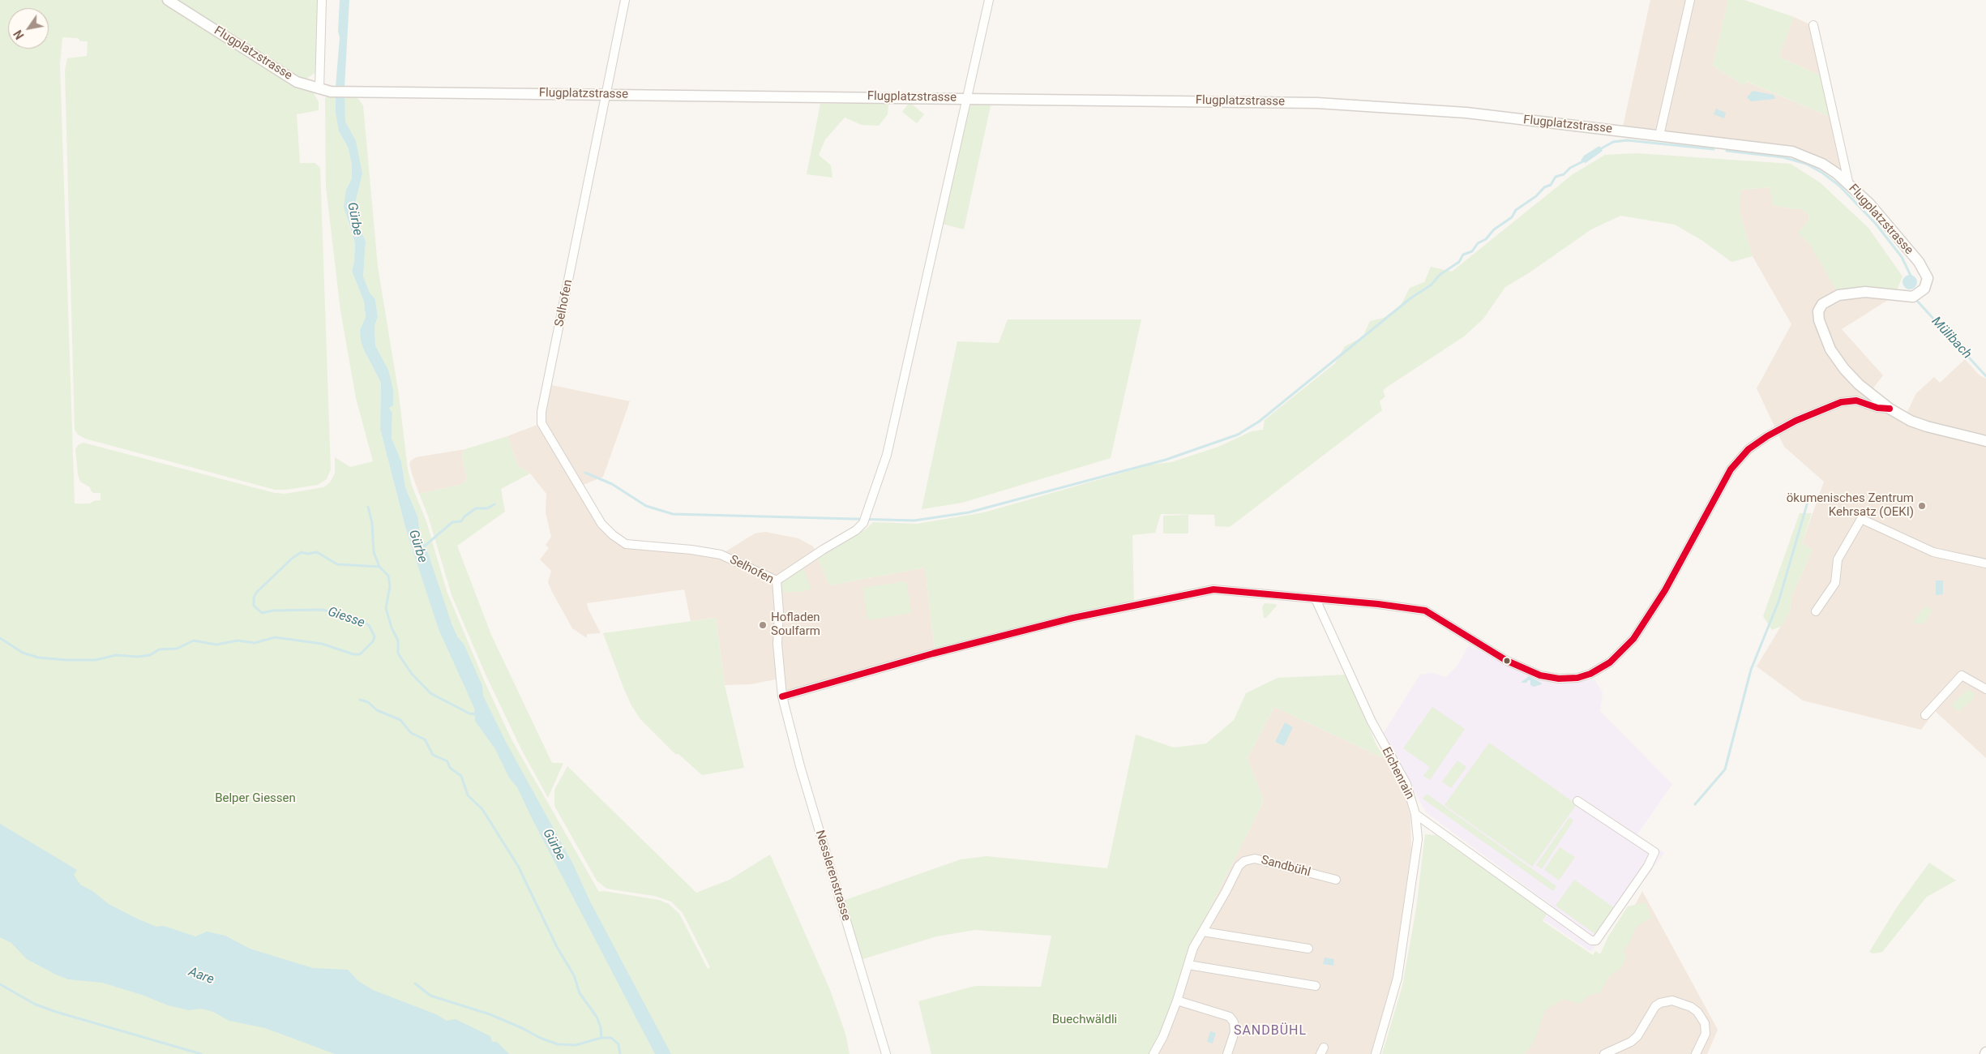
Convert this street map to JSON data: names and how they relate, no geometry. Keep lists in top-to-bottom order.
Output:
{
  "streets": {
    "street": [
      "Flugplatzstrasse",
      "Selhofen",
      "Eichenrain",
      "Sandbühl",
      "Nesslerenstrasse"
    ]
  },
  "crossings": [
    ["Flugplatzstrasse", "Selhofen"],
    ["Selhofen", "Nesslerenstrasse"]
  ],
  "districts": ["SANDBÜHL"],
  "water": [
    "Gürbe",
    "Mülibach",
    "Giesse",
    "Aare"
  ],
  "parks": ["Belper Giessen", "Buechwäldli"],
  "places": ["ökumenisches Zentrum Kehrsatz (OEKI)", "Hofladen Soulfarm"],
  "north": "bottom left"
}
